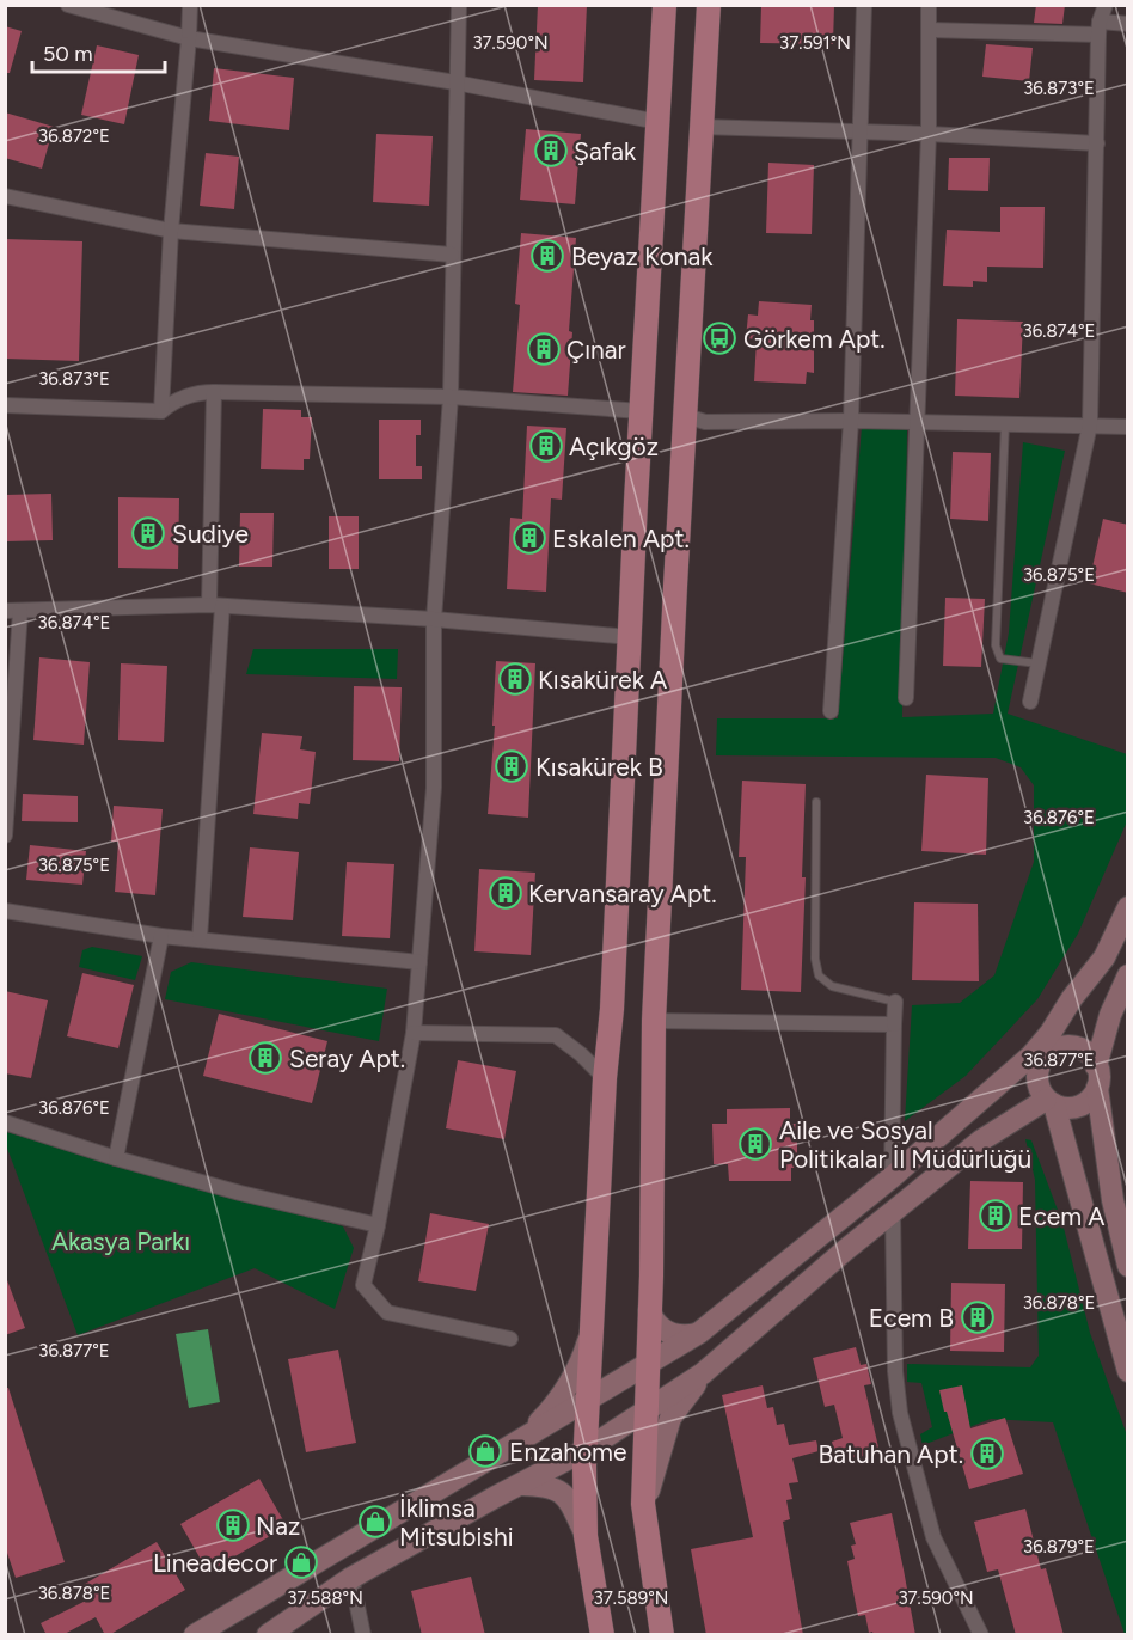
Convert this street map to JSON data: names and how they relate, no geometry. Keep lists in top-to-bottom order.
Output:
{
  "parks": ["Akasya Parkı"],
  "places": {
    "building": [
      "Şafak",
      "Beyaz Konak",
      "Çınar",
      "Açıkgöz",
      "Sudiye",
      "Eskalen Apt.",
      "Kısakürek A",
      "Kısakürek B",
      "Kervansaray Apt.",
      "Seray Apt.",
      "Aile ve Sosyal Politikalar İl Müdürlüğü",
      "Ecem A",
      "Ecem B",
      "Batuhan Apt.",
      "Naz"
    ],
    "bus stop": ["Görkem Apt."],
    "shop": ["Enzahome", "İklimsa Mitsubishi", "Lineadecor"]
  },
  "scale_bar": "50 m",
  "coordinates": [
    "37.590°N",
    "37.591°N",
    "36.873°E",
    "36.872°E",
    "36.874°E",
    "36.875°E",
    "36.876°E",
    "36.877°E",
    "36.878°E",
    "36.879°E",
    "37.588°N",
    "37.589°N"
  ]
}
